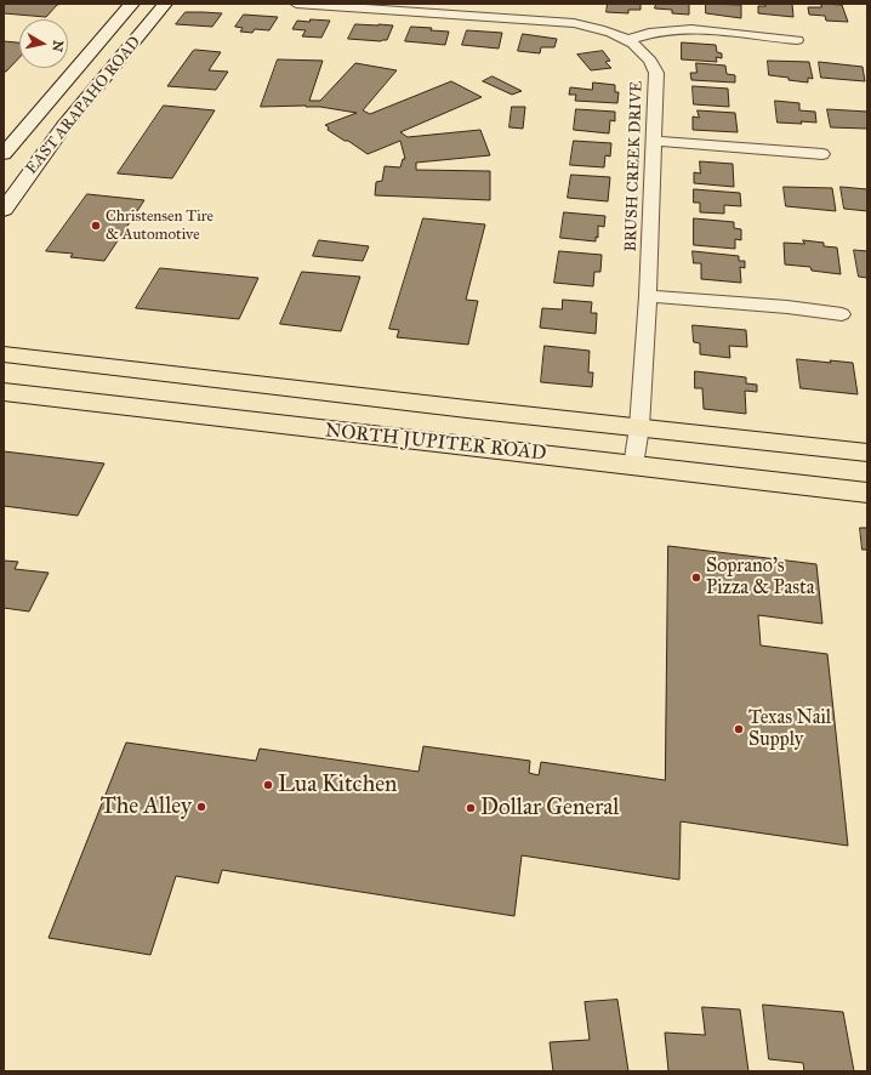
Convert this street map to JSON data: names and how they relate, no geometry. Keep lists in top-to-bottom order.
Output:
{
  "streets": {
    "main road": ["EAST ARAPAHO ROAD", "NORTH JUPITER ROAD"],
    "street": ["BRUSH CREEK DRIVE"]
  },
  "crossings": [
    ["BRUSH CREEK DRIVE", "NORTH JUPITER ROAD"]
  ],
  "places": [
    "Christensen Tire & Automotive",
    "Soprano’s Pizza & Pasta",
    "Texas Nail Supply",
    "Lua Kitchen",
    "The Alley",
    "Dollar General"
  ],
  "north": "right"
}
